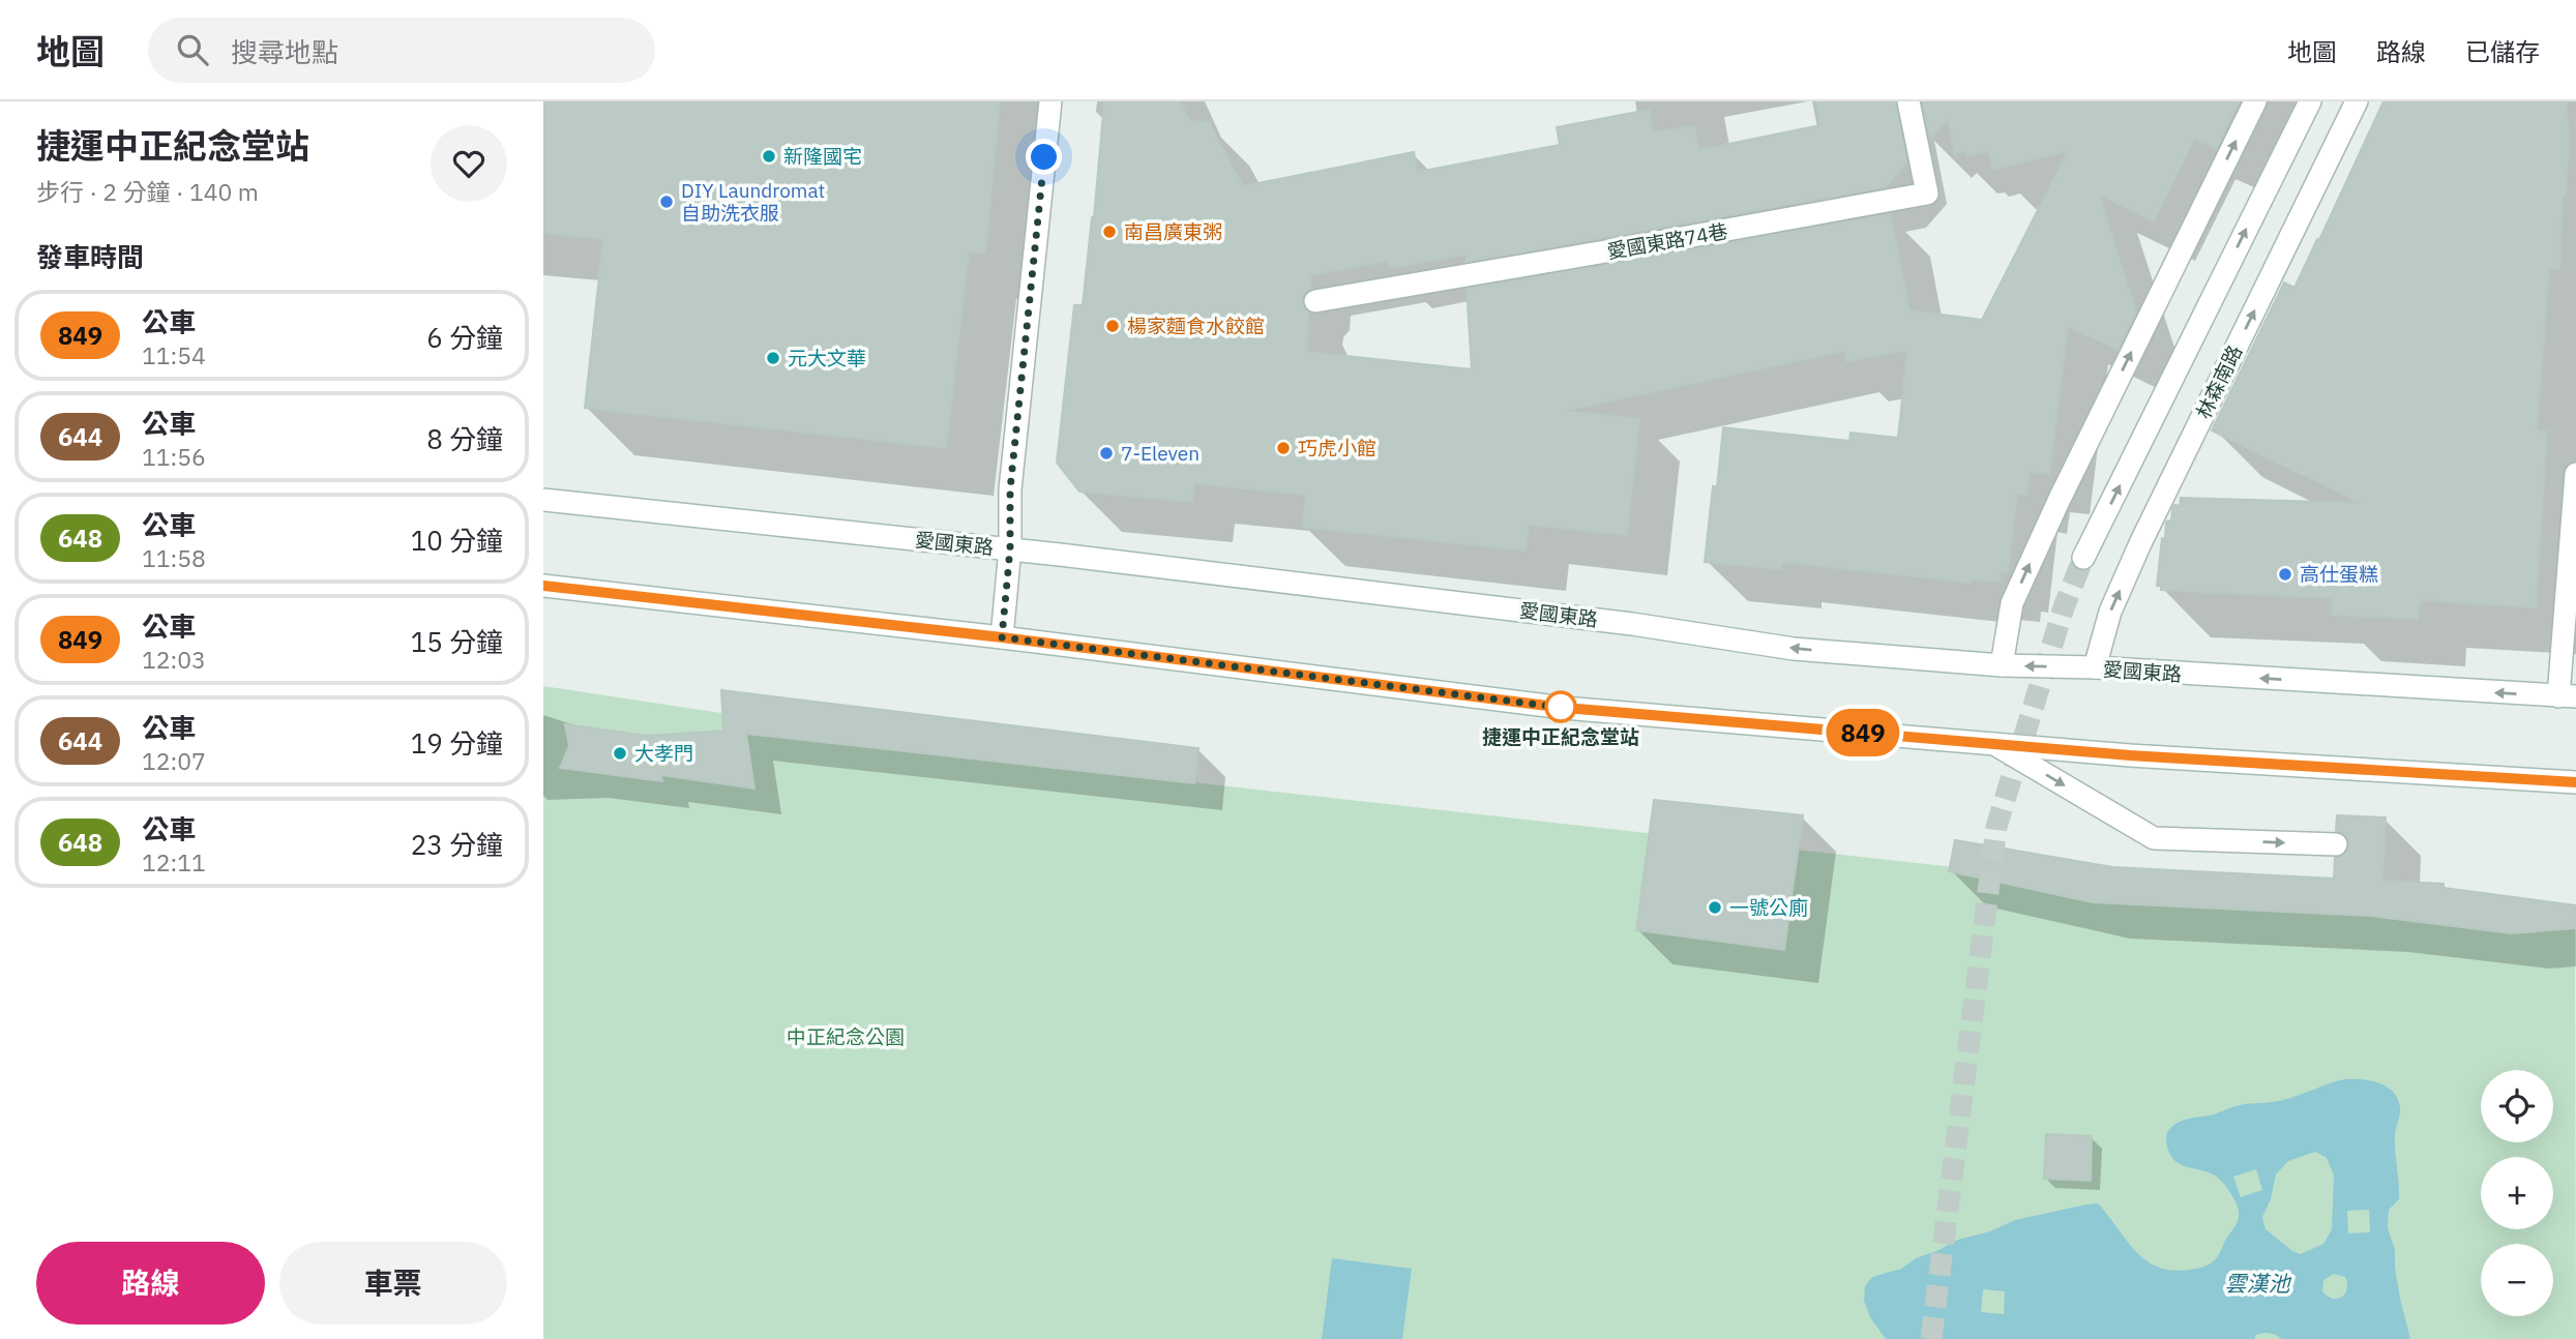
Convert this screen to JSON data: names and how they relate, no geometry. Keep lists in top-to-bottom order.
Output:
{
  "streets": {
    "street": ["愛國東路74巷", "林森南路", "愛國東路"]
  },
  "crossings": [
    ["林森南路", "愛國東路"]
  ],
  "water": ["雲漢池"],
  "parks": ["中正紀念公園"],
  "places": [
    "新隆國宅",
    "DIY Laundromat 自助洗衣服",
    "南昌廣東粥",
    "楊家麵食水餃館",
    "元大文華",
    "巧虎小館",
    "7-Eleven",
    "高仕蛋糕",
    "捷運中正紀念堂站",
    "大孝門",
    "一號公廁"
  ],
  "lines": ["bus line 849"],
  "page": {
    "header": "地圖",
    "search": "搜尋地點",
    "nav": ["地圖", "路線", "已儲存"],
    "heading": [
      ["捷運中正紀念堂站", "步行 · 2 分鐘 · 140 m"],
      "發車時間"
    ],
    "on_map": "849",
    "list": [
      {
        "mark": "849",
        "name": "公車",
        "note": "11:54",
        "value": "6 分鐘"
      },
      {
        "mark": "644",
        "name": "公車",
        "note": "11:56",
        "value": "8 分鐘"
      },
      {
        "mark": "648",
        "name": "公車",
        "note": "11:58",
        "value": "10 分鐘"
      },
      {
        "mark": "849",
        "name": "公車",
        "note": "12:03",
        "value": "15 分鐘"
      },
      {
        "mark": "644",
        "name": "公車",
        "note": "12:07",
        "value": "19 分鐘"
      },
      {
        "mark": "648",
        "name": "公車",
        "note": "12:11",
        "value": "23 分鐘"
      }
    ],
    "map_buttons": ["+", "−"],
    "buttons": ["路線", "車票"]
  }
}
